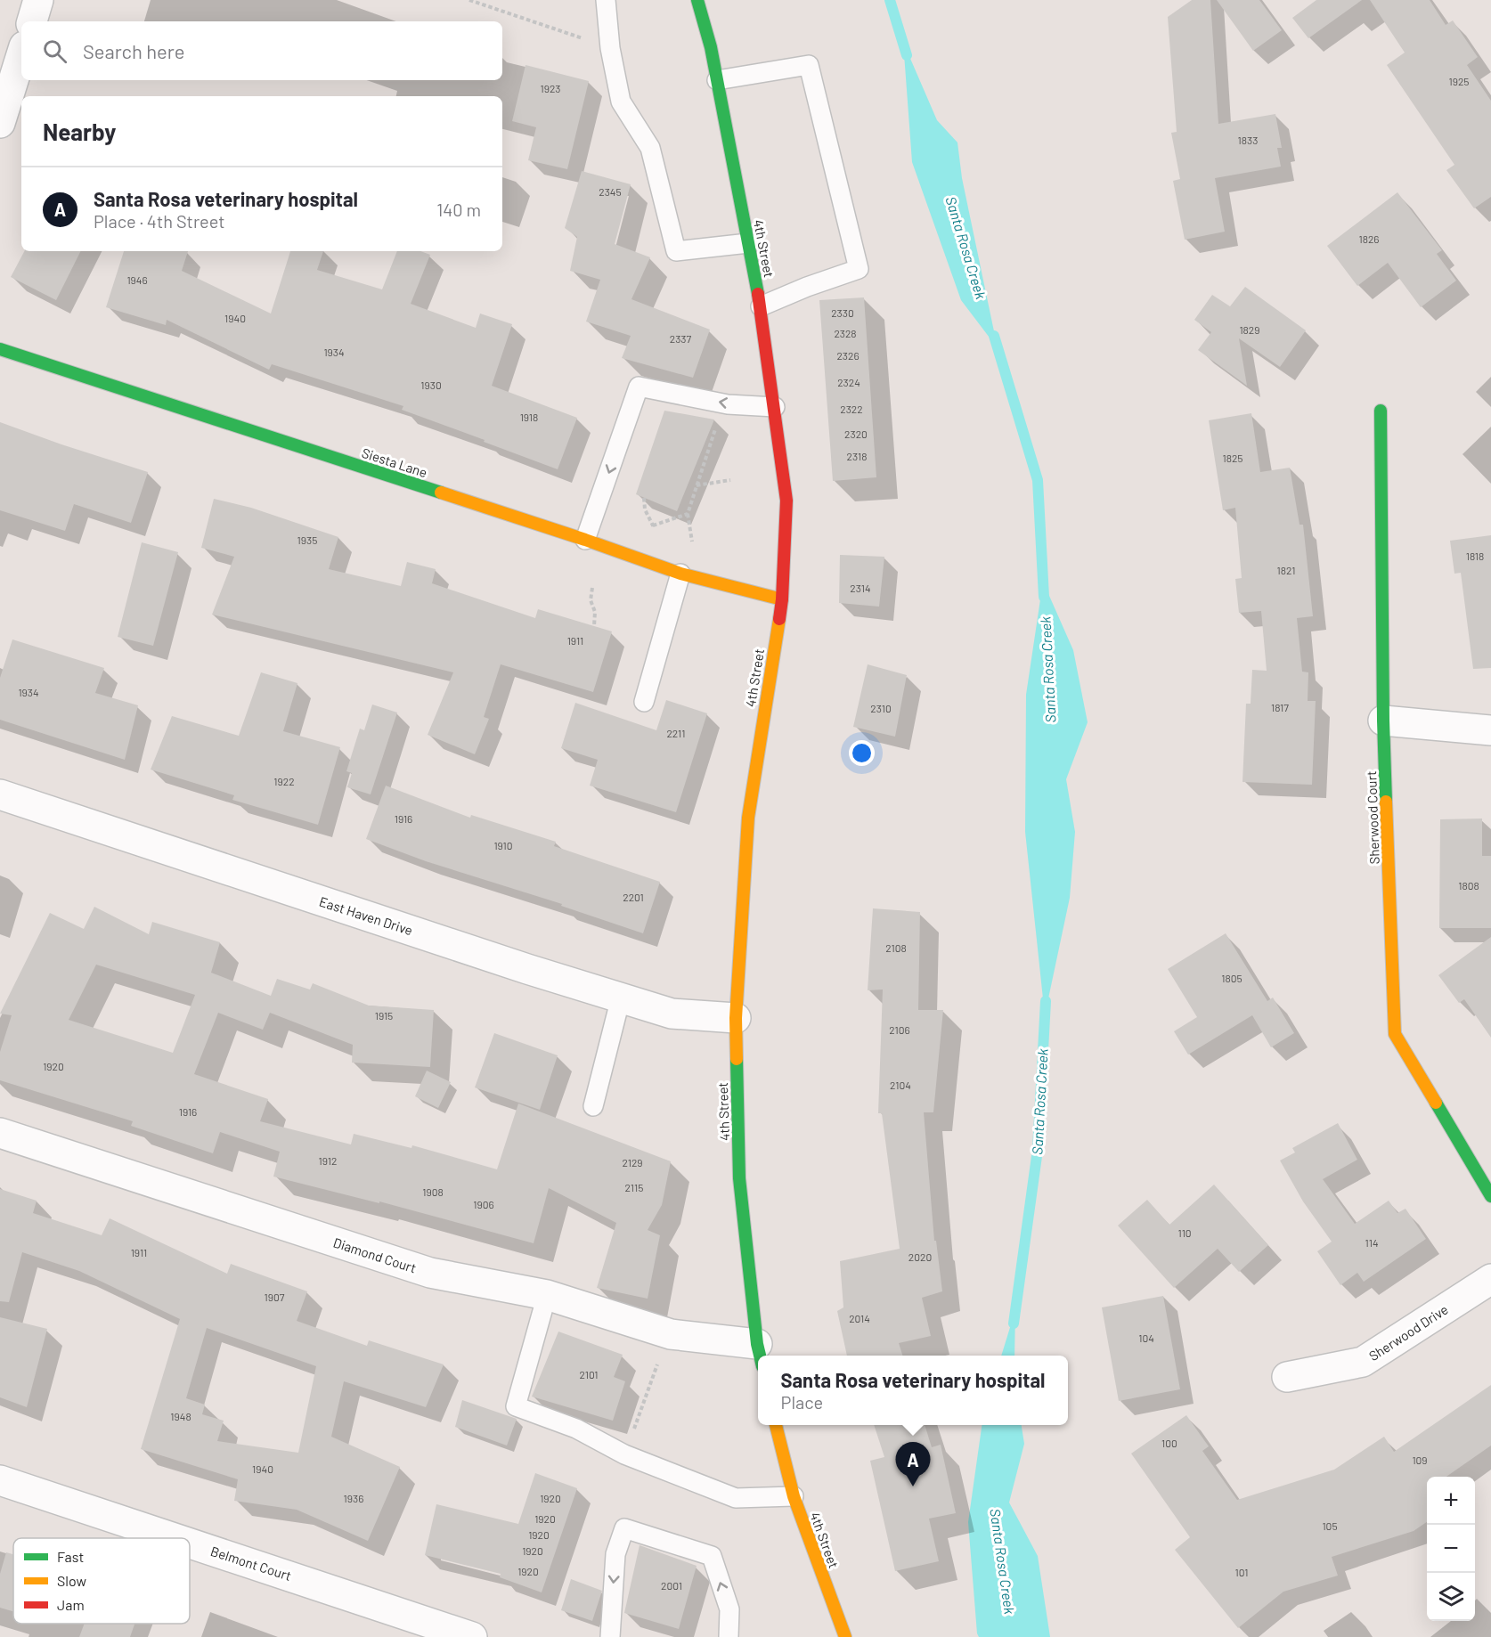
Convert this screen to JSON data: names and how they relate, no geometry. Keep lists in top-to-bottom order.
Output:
{
  "streets": {
    "street": [
      "4th Street",
      "Siesta Lane",
      "Sherwood Court",
      "East Haven Drive",
      "Diamond Court",
      "Sherwood Drive",
      "Belmont Court"
    ]
  },
  "crossings": [
    ["4th Street", "Siesta Lane"],
    ["4th Street", "East Haven Drive"],
    ["4th Street", "Diamond Court"]
  ],
  "water": ["Santa Rosa Creek"],
  "house_numbers": [
    "1925",
    "1923",
    "1833",
    "2345",
    "1826",
    "1946",
    "2330",
    "1940",
    "1829",
    "2328",
    "2337",
    "1934",
    "2326",
    "2324",
    "1930",
    "2322",
    "1918",
    "2320",
    "2318",
    "1825",
    "1935",
    "1818",
    "1821",
    "2314",
    "1911",
    "1934",
    "1817",
    "2310",
    "2211",
    "1922",
    "1916",
    "1910",
    "1808",
    "2201",
    "2108",
    "1805",
    "1915",
    "2106",
    "1920",
    "2104",
    "1916",
    "1912",
    "2129",
    "2115",
    "1908",
    "1906",
    "110",
    "114",
    "1911",
    "2020",
    "1907",
    "2014",
    "104",
    "2101",
    "1948",
    "100",
    "109",
    "1940",
    "1936",
    "1920",
    "1920",
    "105",
    "1920",
    "1920",
    "1920",
    "101",
    "2001"
  ],
  "legend": ["Fast", "Slow", "Jam"],
  "page": {
    "search": "Search here",
    "heading": "Nearby",
    "list": [
      {
        "mark": "A",
        "name": "Santa Rosa veterinary hospital",
        "note": "Place · 4th Street",
        "value": "140 m"
      }
    ],
    "popup": ["Santa Rosa veterinary hospital", "Place"],
    "pins": "A",
    "map_buttons": ["+", "−"]
  }
}
